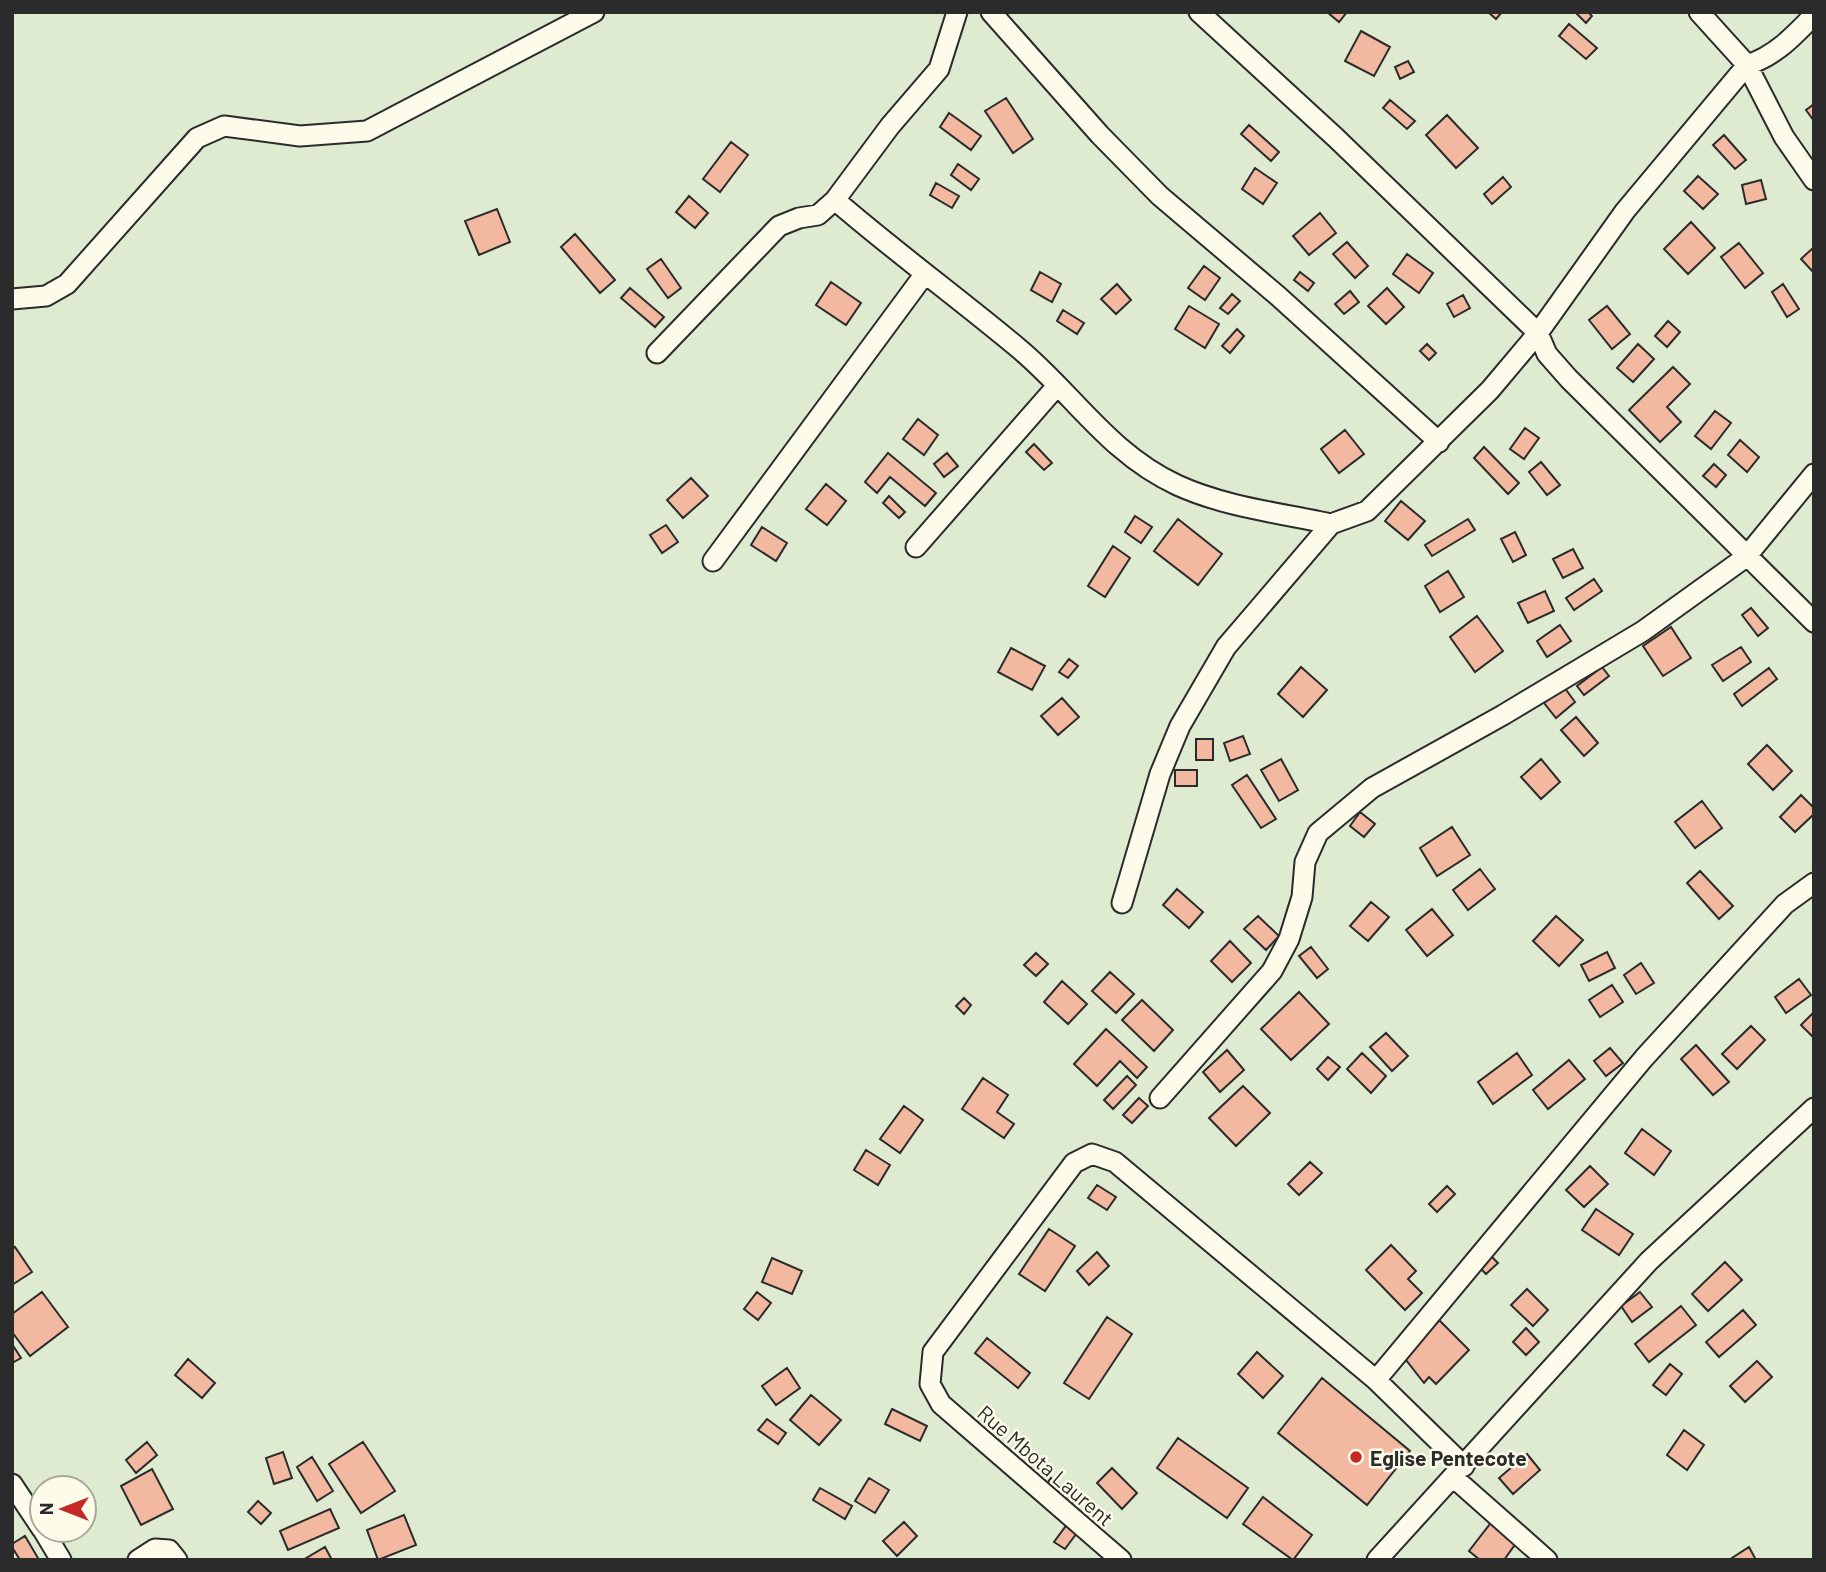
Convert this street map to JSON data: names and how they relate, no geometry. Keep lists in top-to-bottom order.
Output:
{
  "streets": {
    "street": ["Rue Mbota Laurent"]
  },
  "places": ["Eglise Pentecote"],
  "north": "left"
}
